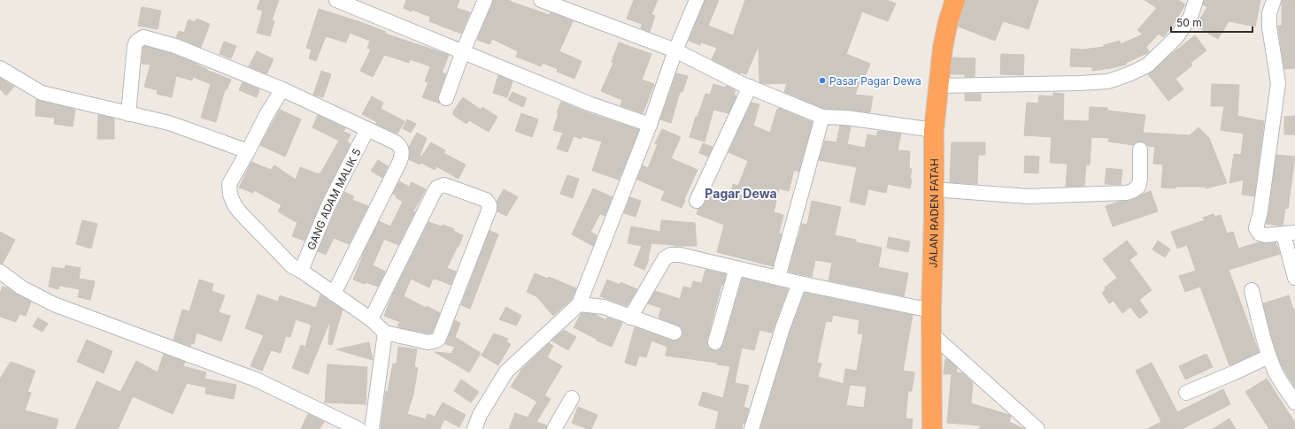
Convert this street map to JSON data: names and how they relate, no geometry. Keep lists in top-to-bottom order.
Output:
{
  "streets": {
    "highway": ["JALAN RADEN FATAH"],
    "street": ["GANG ADAM MALIK 5"]
  },
  "districts": ["Pagar Dewa"],
  "places": ["Pasar Pagar Dewa"],
  "scale_bar": "50 m"
}
